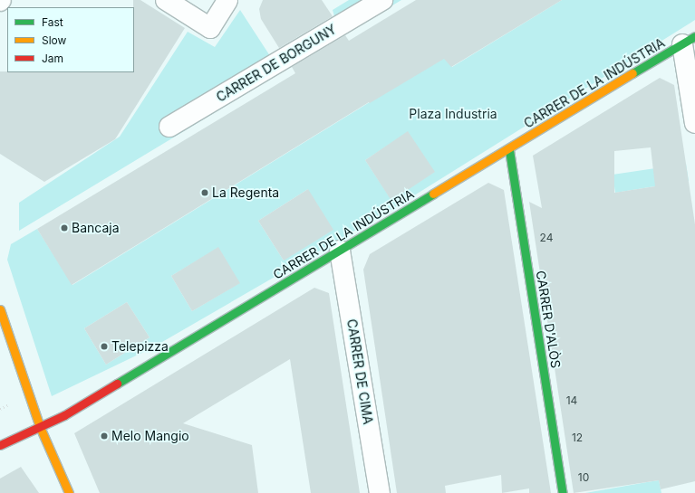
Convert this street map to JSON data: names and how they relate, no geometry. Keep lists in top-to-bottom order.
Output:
{
  "streets": {
    "street": [
      "CARRER DE BORGUNY",
      "CARRER DE LA INDÚSTRIA",
      "CARRER D'ALÒS",
      "CARRER DE CIMA"
    ]
  },
  "crossings": [
    ["CARRER DE LA INDÚSTRIA", "CARRER D'ALÒS"],
    ["CARRER DE LA INDÚSTRIA", "CARRER DE CIMA"]
  ],
  "parks": ["Plaza Industria"],
  "places": [
    "La Regenta",
    "Bancaja",
    "Telepizza",
    "Melo Mangio"
  ],
  "house_numbers": [
    "24",
    "14",
    "12",
    "10"
  ],
  "legend": ["Fast", "Slow", "Jam"]
}
